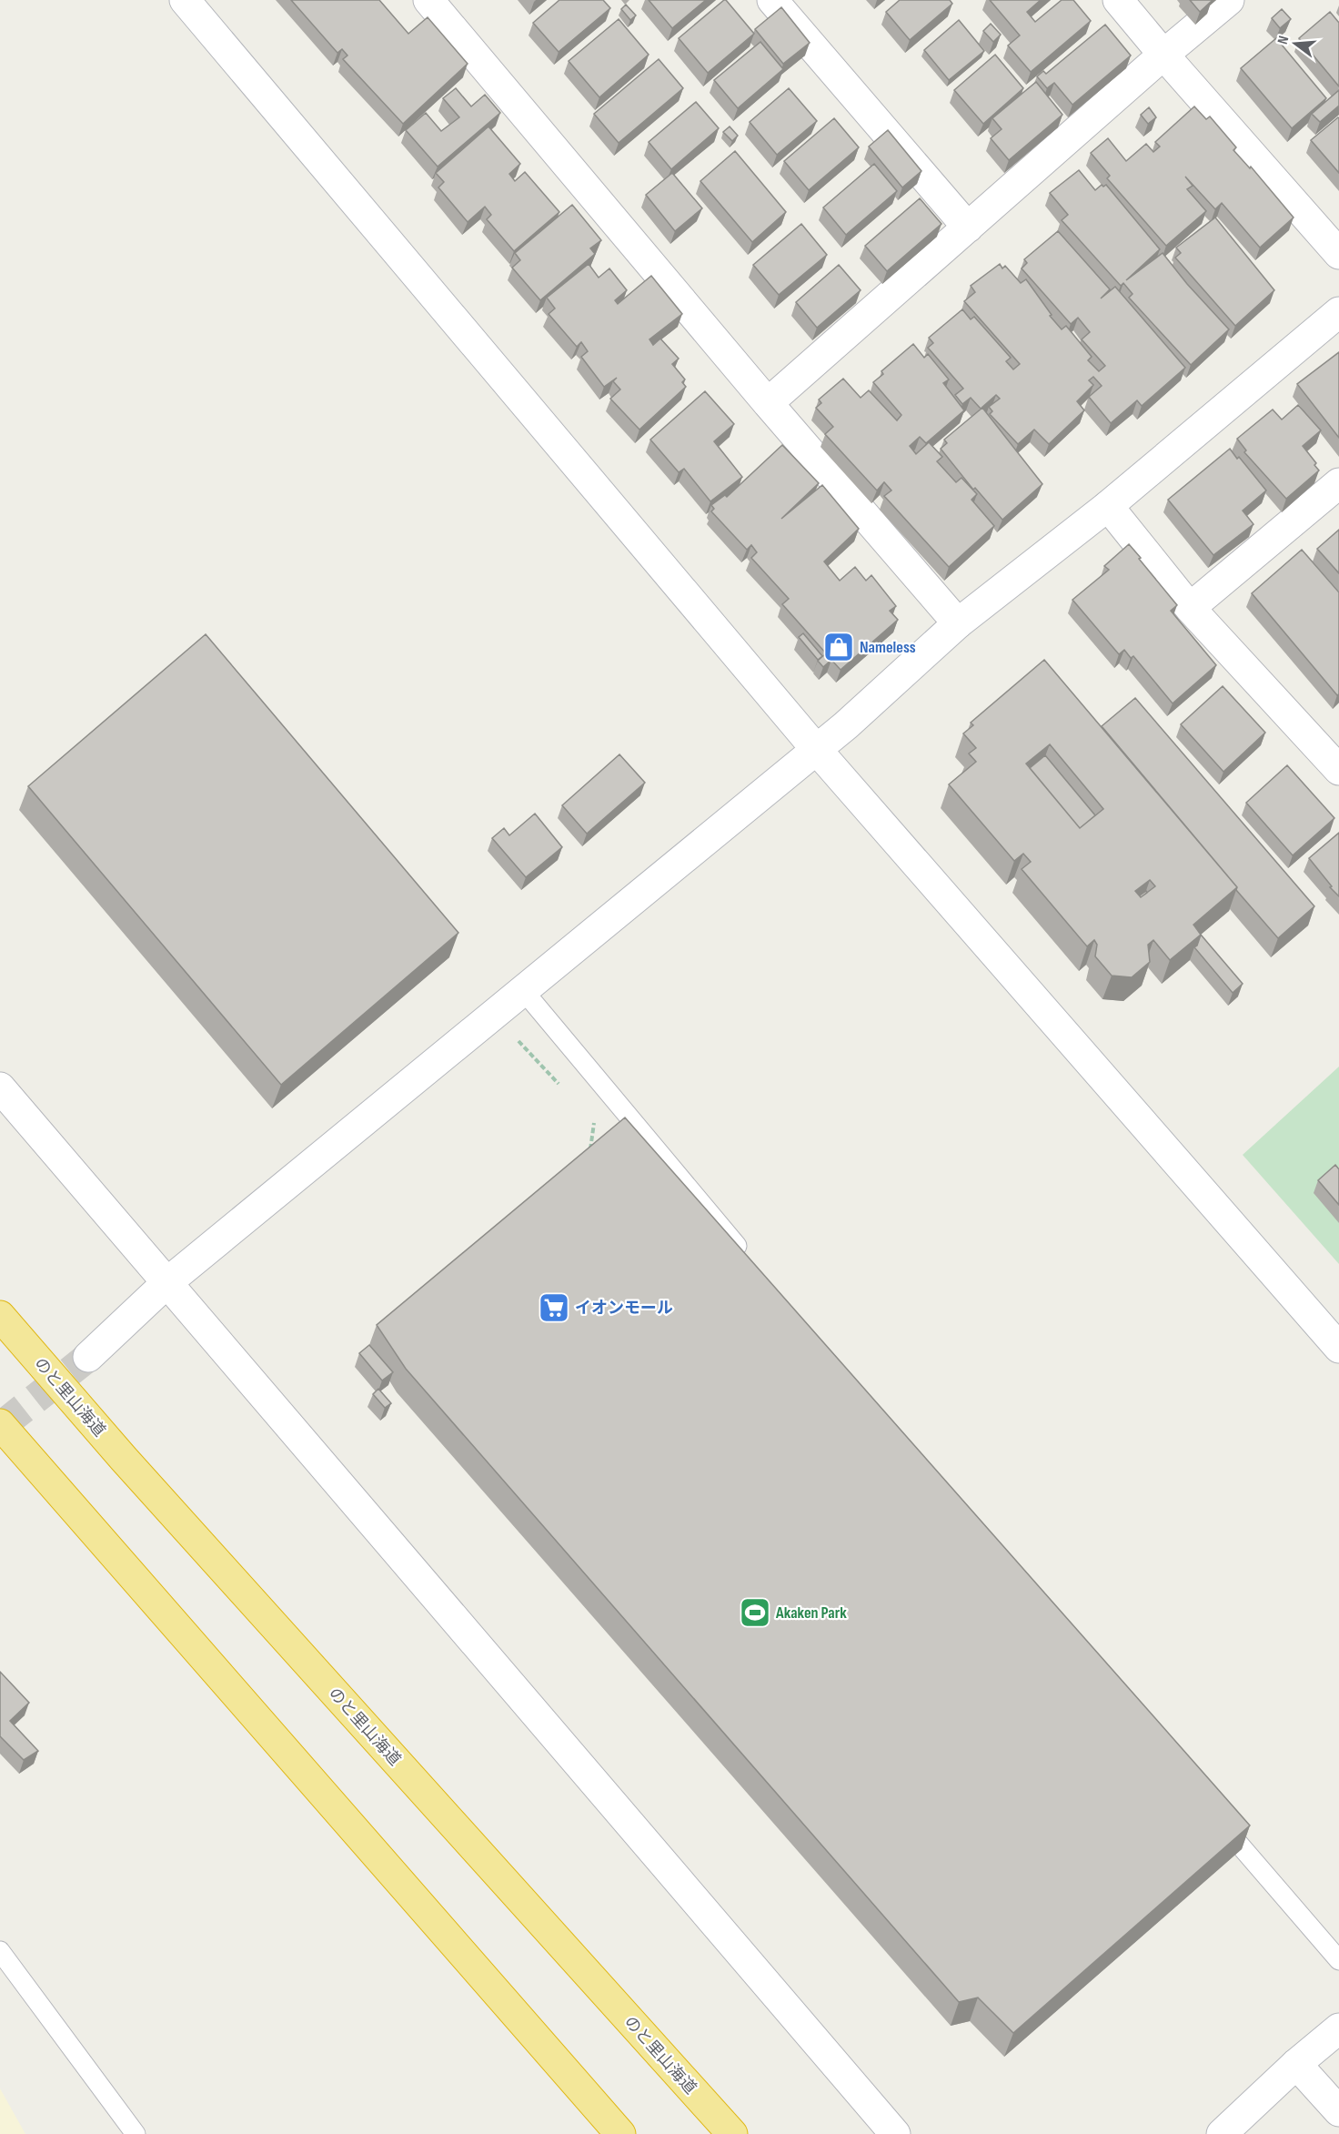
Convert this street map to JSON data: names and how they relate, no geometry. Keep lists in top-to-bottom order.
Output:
{
  "streets": {
    "highway": ["のと里山海道"]
  },
  "places": {
    "shop": ["Nameless"],
    "supermarket": ["イオンモール"],
    "sports": ["Akaken Park"]
  },
  "north": "left"
}
